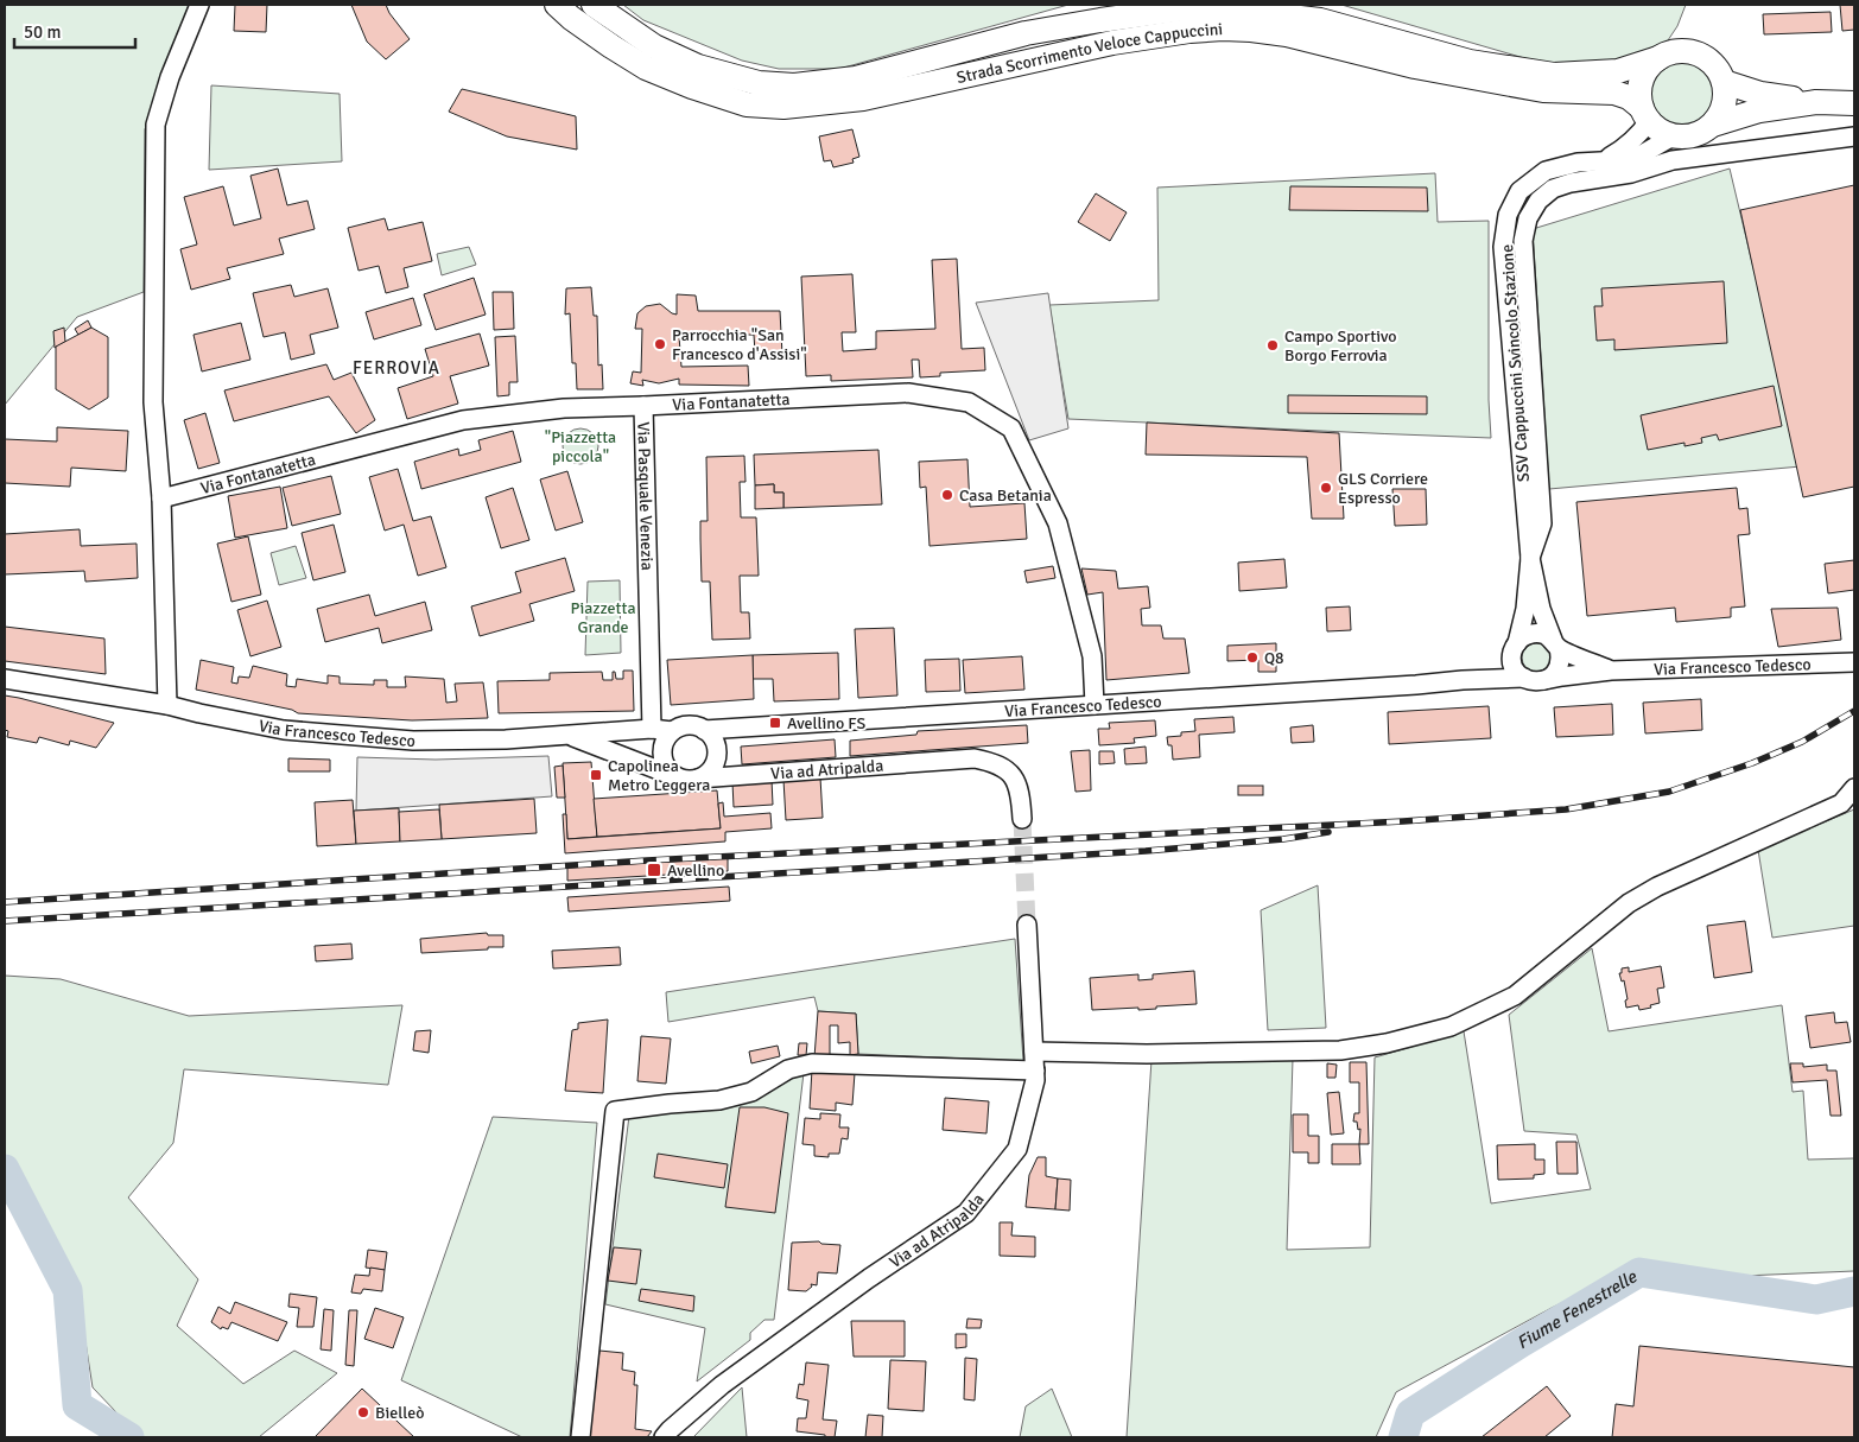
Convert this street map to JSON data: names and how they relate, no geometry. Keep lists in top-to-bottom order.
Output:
{
  "streets": {
    "main road": ["Strada Scorrimento Veloce Cappuccini"],
    "street": [
      "SSV Cappuccini Svincolo Stazione",
      "Via Fontanatetta",
      "Via Pasquale Venezia",
      "Via Francesco Tedesco",
      "Via ad Atripalda"
    ]
  },
  "crossings": [
    ["Strada Scorrimento Veloce Cappuccini", "SSV Cappuccini Svincolo Stazione"],
    ["SSV Cappuccini Svincolo Stazione", "Via Francesco Tedesco"],
    ["Via Fontanatetta", "Via Pasquale Venezia"],
    ["Via Fontanatetta", "Via Francesco Tedesco"],
    ["Via Pasquale Venezia", "Via Francesco Tedesco"],
    ["Via Francesco Tedesco", "Via ad Atripalda"]
  ],
  "districts": ["FERROVIA"],
  "water": ["Fiume Fenestrelle"],
  "parks": ["\"Piazzetta piccola\"", "Piazzetta Grande"],
  "places": {
    "other": [
      "Parrocchia \"San Francesco d'Assisi\"",
      "Campo Sportivo Borgo Ferrovia",
      "GLS Corriere Espresso",
      "Casa Betania",
      "Q8",
      "Bielleò"
    ],
    "transit": ["Avellino FS", "Capolinea Metro Leggera", "Avellino"]
  },
  "scale_bar": "50 m"
}
